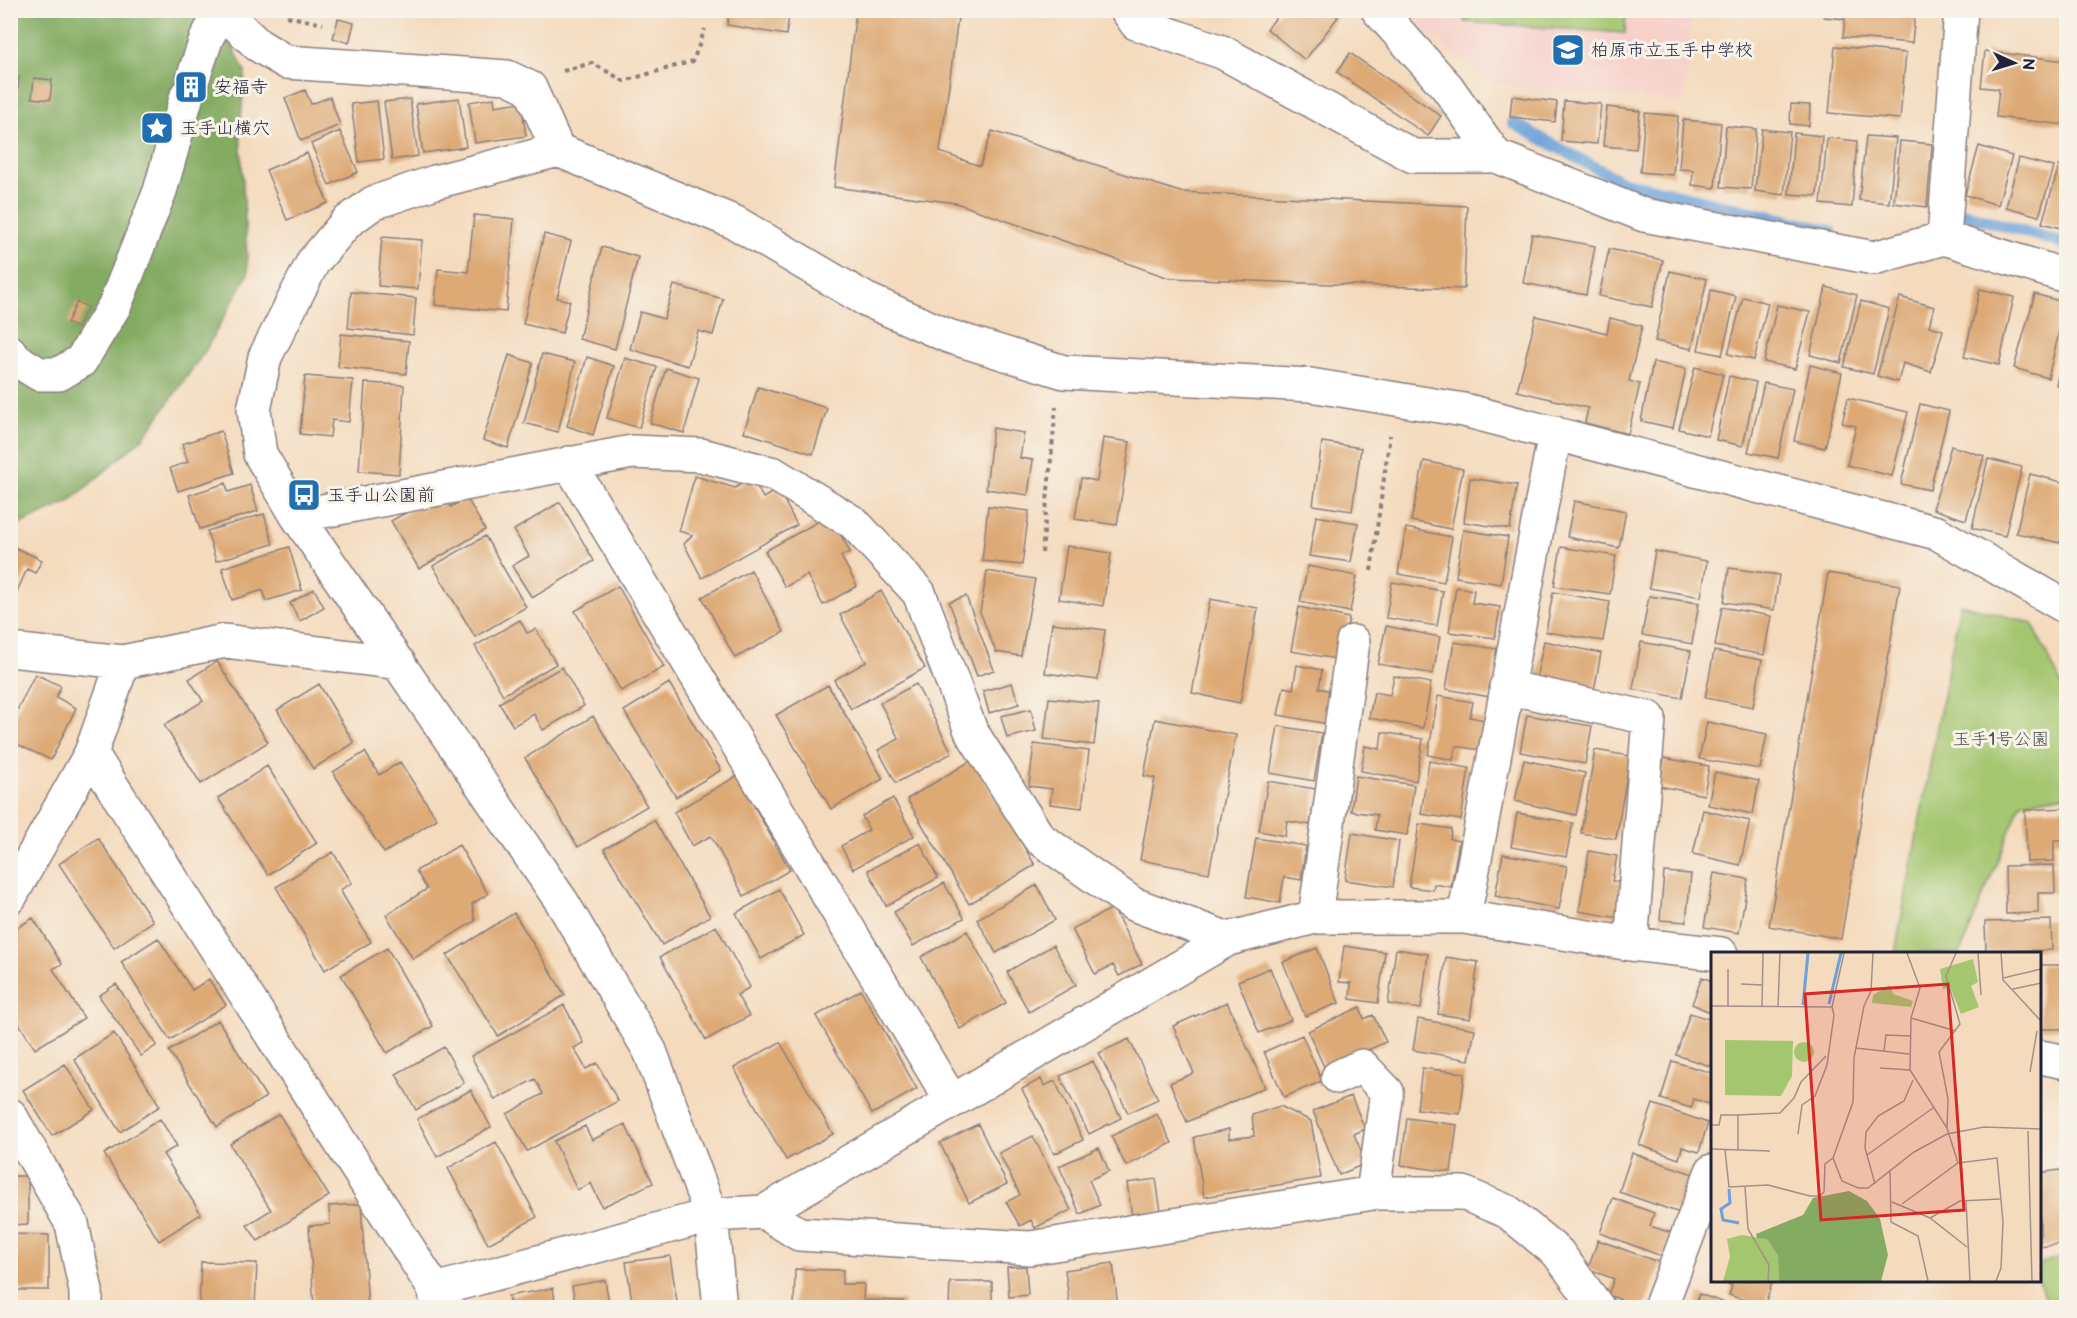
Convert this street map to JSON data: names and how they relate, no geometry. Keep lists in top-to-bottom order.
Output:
{
  "parks": ["玉手1号公園"],
  "places": {
    "school or university": ["柏原市立玉手中学校"],
    "building": ["安福寺"],
    "place": ["玉手山横穴"],
    "bus stop": ["玉手山公園前"]
  },
  "north": "right"
}
